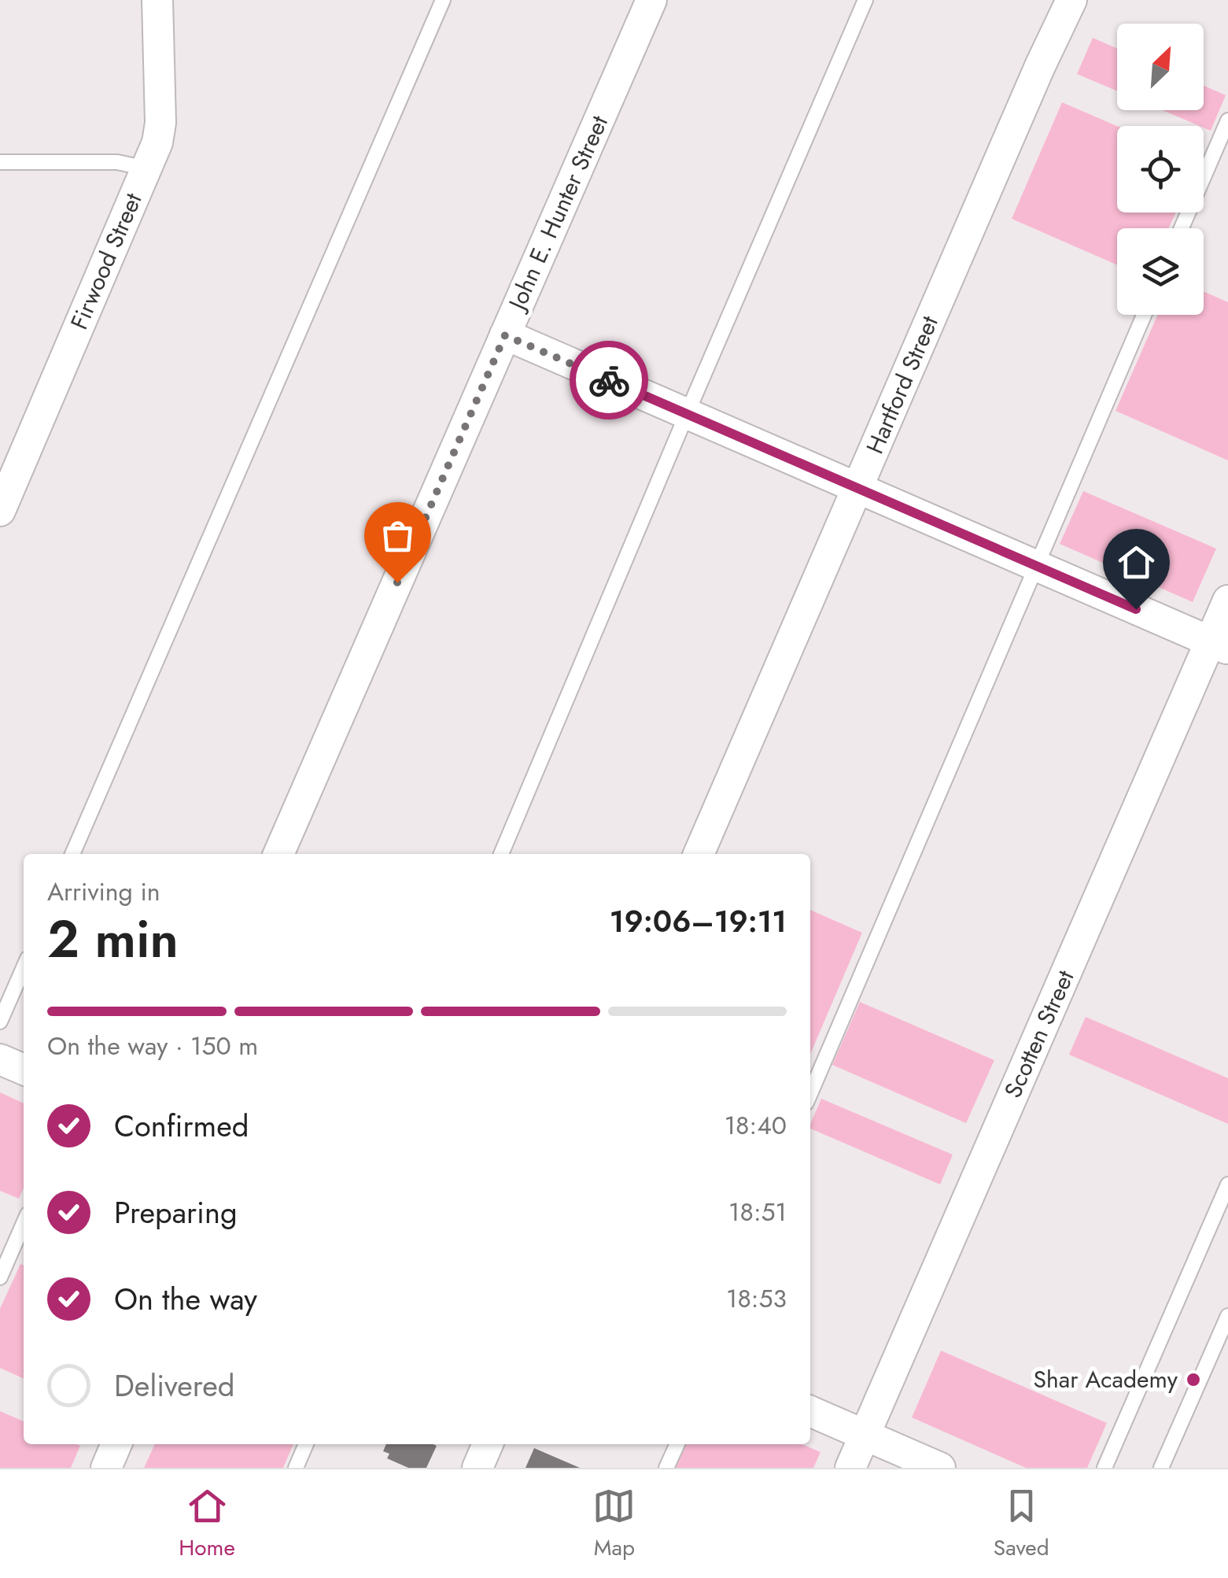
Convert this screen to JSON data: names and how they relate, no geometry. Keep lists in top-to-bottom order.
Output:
{
  "streets": {
    "street": [
      "John E. Hunter Street",
      "Firwood Street",
      "Hartford Street",
      "Scotten Street"
    ]
  },
  "places": ["Shar Academy"],
  "north": "top right",
  "page": {
    "heading": ["2 min", "Arriving in", "19:06–19:11"],
    "bar": "On the way · 150 m",
    "list": [
      ["Confirmed", "18:40"],
      ["Preparing", "18:51"],
      ["On the way", "18:53"],
      "Delivered"
    ],
    "tabs": ["Home", "Map", "Saved"]
  }
}
